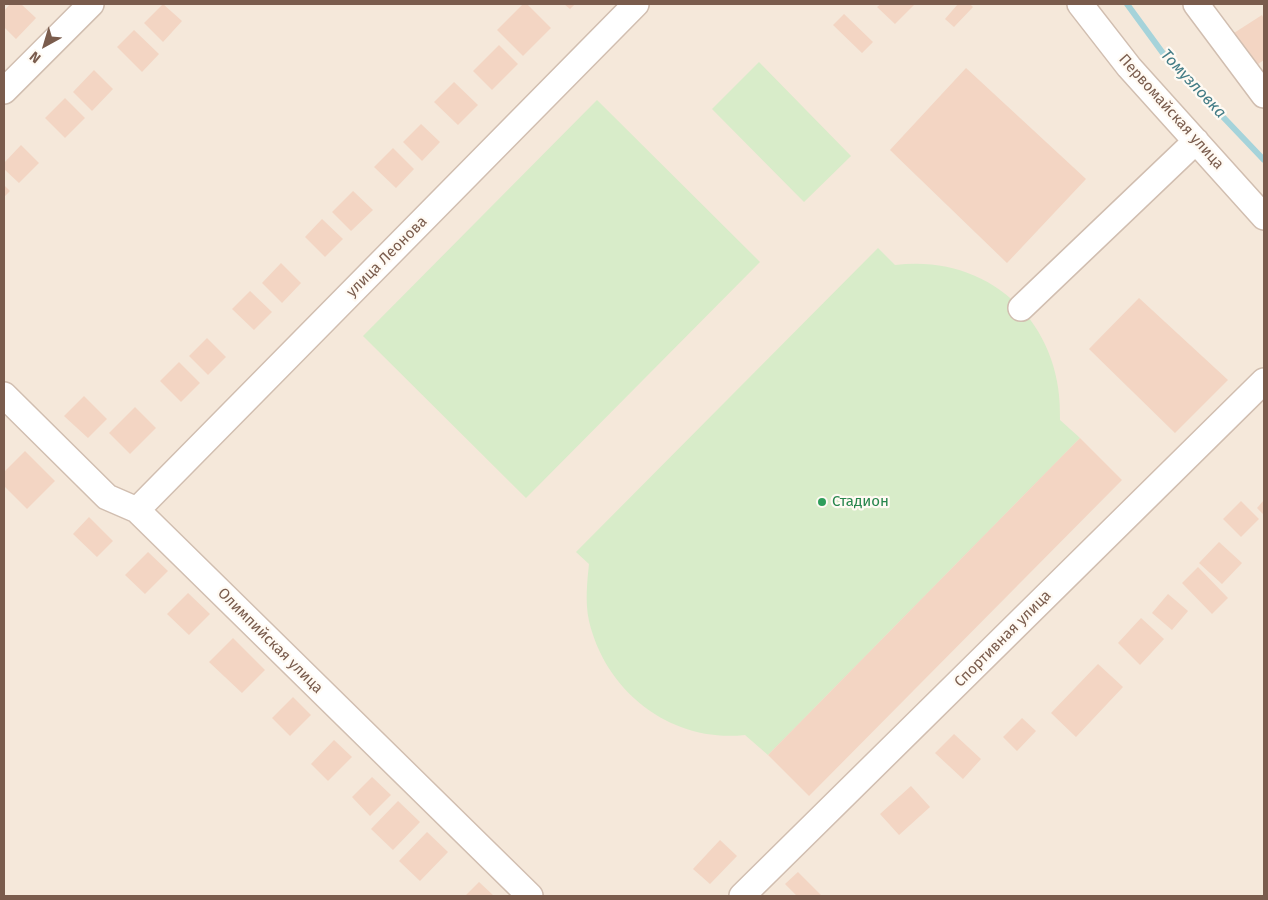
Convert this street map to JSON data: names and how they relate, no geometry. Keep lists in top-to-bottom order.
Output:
{
  "streets": {
    "street": [
      "Первомайская улица",
      "улица Леонова",
      "Спортивная улица",
      "Олимпийская улица"
    ]
  },
  "crossings": [
    ["улица Леонова", "Олимпийская улица"]
  ],
  "water": ["Томузловка"],
  "places": ["Стадион"],
  "north": "bottom left"
}
